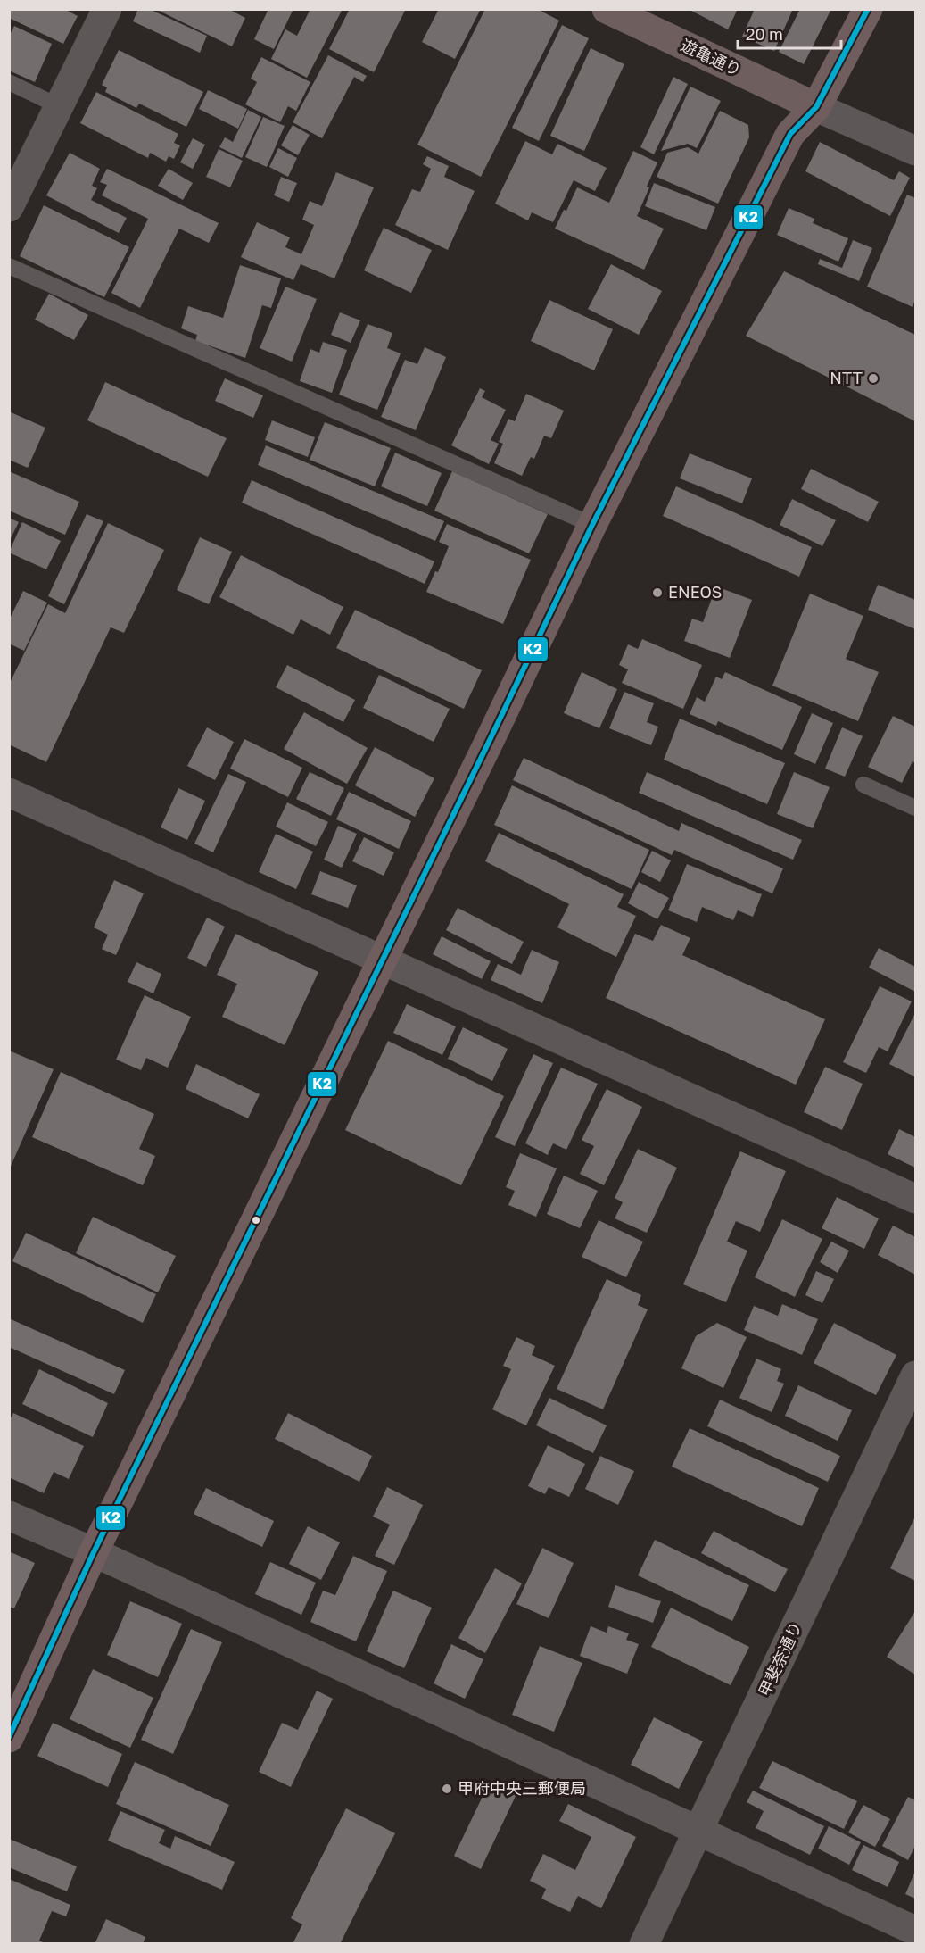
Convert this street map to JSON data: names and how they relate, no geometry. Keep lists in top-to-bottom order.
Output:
{
  "streets": {
    "main road": ["遊亀通り"],
    "street": ["甲斐奈通り"]
  },
  "places": ["NTT", "ENEOS", "甲府中央三郵便局"],
  "lines": ["transit line K2"],
  "scale_bar": "20 m"
}
